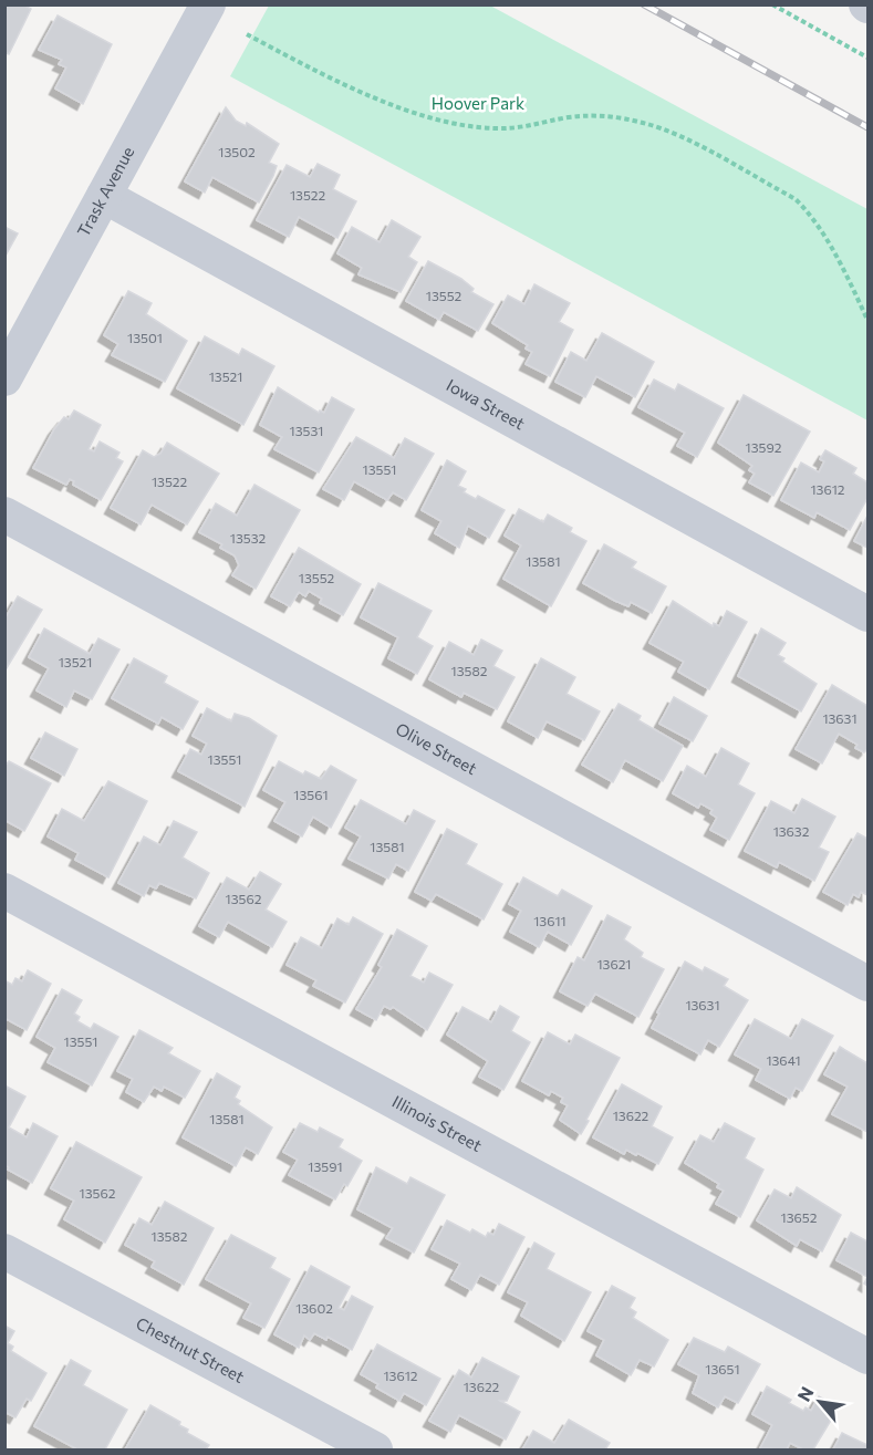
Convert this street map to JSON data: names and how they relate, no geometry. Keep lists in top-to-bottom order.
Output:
{
  "streets": {
    "street": [
      "Trask Avenue",
      "Iowa Street",
      "Olive Street",
      "Illinois Street",
      "Chestnut Street"
    ]
  },
  "crossings": [
    ["Trask Avenue", "Iowa Street"]
  ],
  "parks": ["Hoover Park"],
  "house_numbers": [
    "13502",
    "13522",
    "13552",
    "13501",
    "13521",
    "13531",
    "13592",
    "13551",
    "13522",
    "13612",
    "13532",
    "13581",
    "13552",
    "13521",
    "13582",
    "13631",
    "13551",
    "13561",
    "13632",
    "13581",
    "13562",
    "13611",
    "13621",
    "13631",
    "13551",
    "13641",
    "13622",
    "13581",
    "13591",
    "13562",
    "13652",
    "13582",
    "13602",
    "13651",
    "13612",
    "13622"
  ],
  "north": "top left"
}
